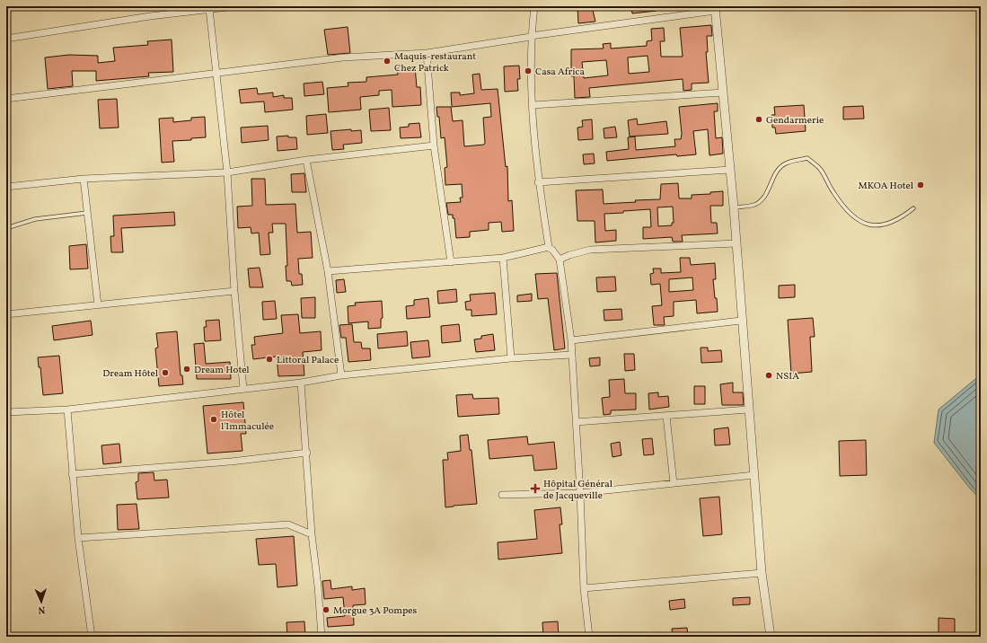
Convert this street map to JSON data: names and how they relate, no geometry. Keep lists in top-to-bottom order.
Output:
{
  "places": {
    "other": [
      "Maquis-restaurant Chez Patrick",
      "Casa Africa",
      "Gendarmerie",
      "MKOA Hotel",
      "Littoral Palace",
      "Dream Hotel",
      "Dream Hôtel",
      "NSIA",
      "Hôtel l'Immaculée",
      "Morgue 3A Pompes"
    ],
    "health": ["Hôpital Général de Jacqueville"]
  },
  "north": "bottom"
}
